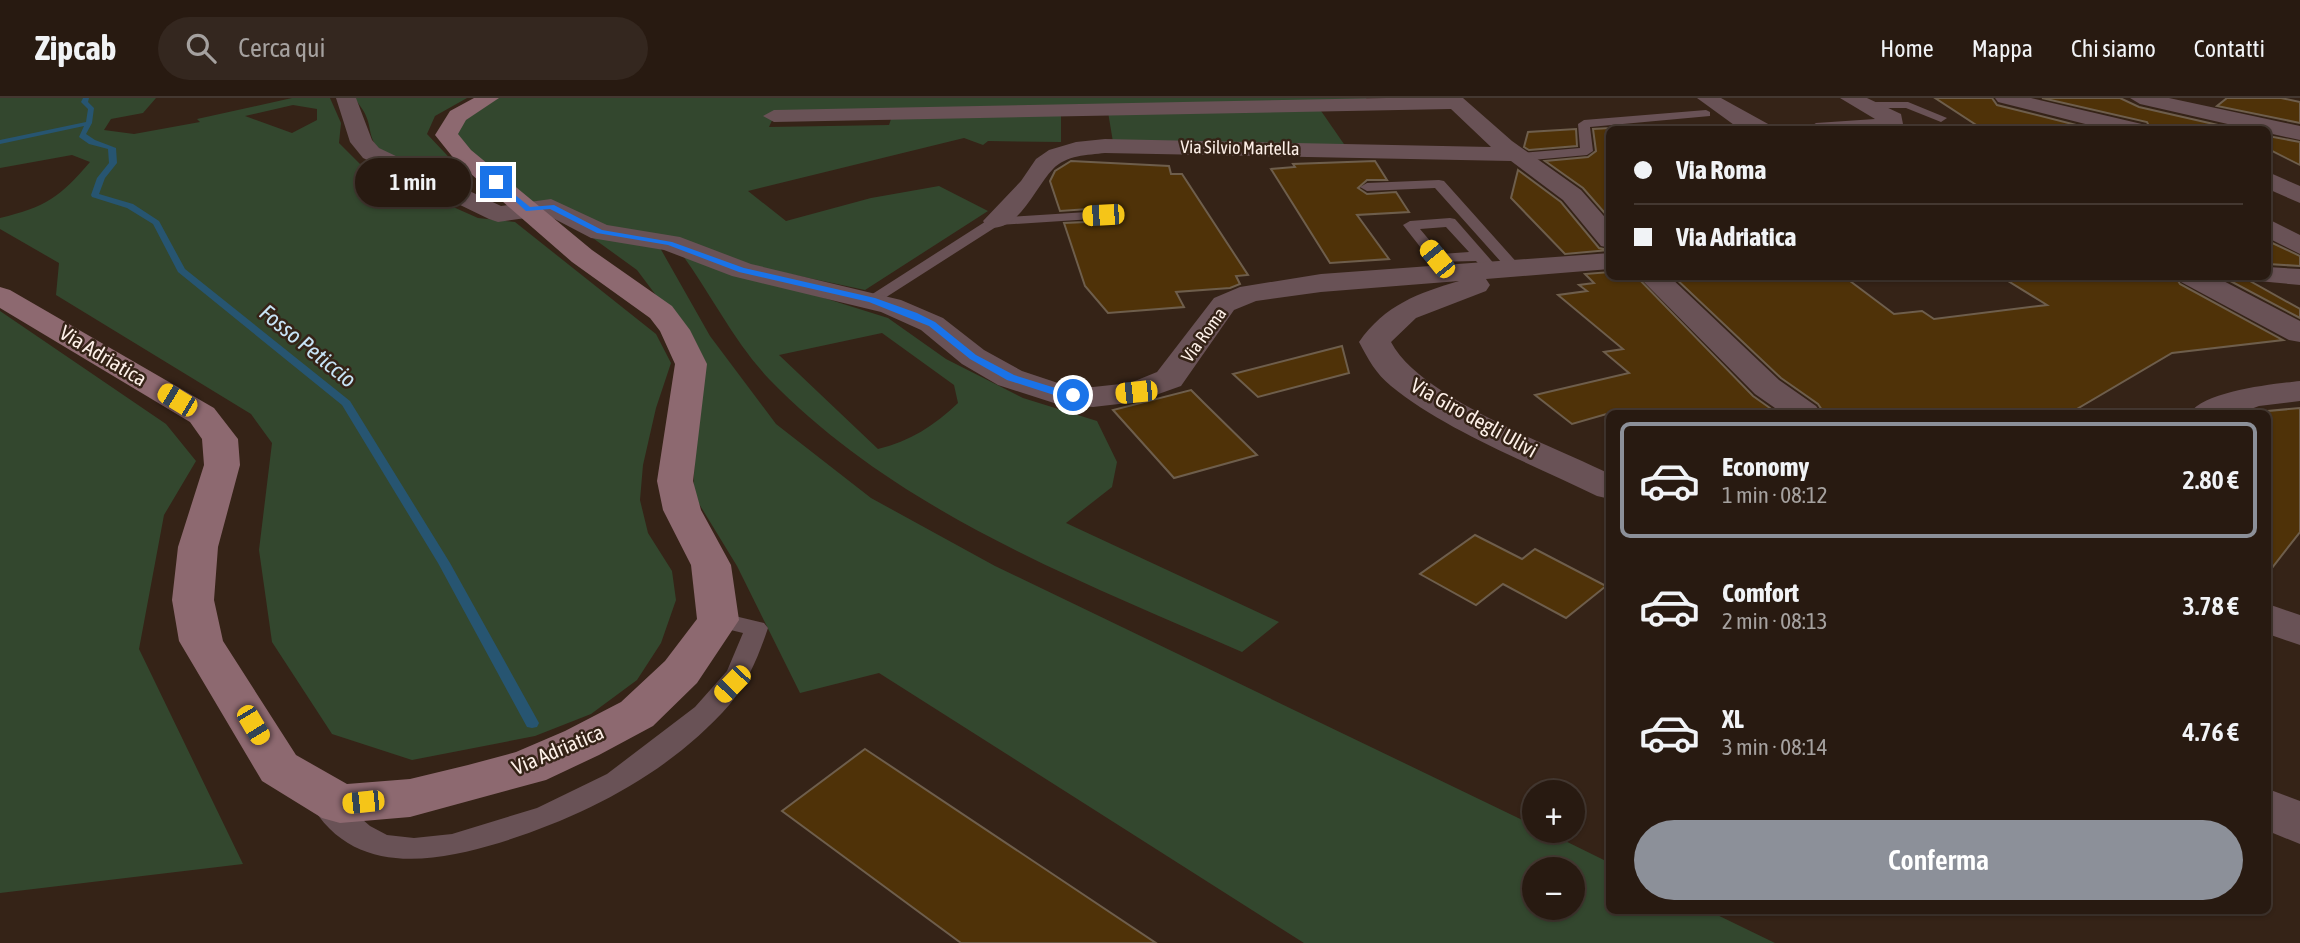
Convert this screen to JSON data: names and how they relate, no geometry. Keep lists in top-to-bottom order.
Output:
{
  "streets": {
    "main road": ["Via Adriatica"],
    "street": ["Via Silvio Martella", "Via Roma", "Via Giro degli Ulivi"]
  },
  "crossings": [
    ["Via Roma", "Via Giro degli Ulivi"]
  ],
  "water": ["Fosso Peticcio"],
  "page": {
    "header": "Zipcab",
    "search": "Cerca qui",
    "nav": [
      "Home",
      "Mappa",
      "Chi siamo",
      "Contatti"
    ],
    "banner": ["Via Roma", "Via Adriatica"],
    "bubble": "1 min",
    "list": [
      {
        "name": "Economy",
        "note": "1 min · 08:12",
        "value": "2.80 €"
      },
      {
        "name": "Comfort",
        "note": "2 min · 08:13",
        "value": "3.78 €"
      },
      {
        "name": "XL",
        "note": "3 min · 08:14",
        "value": "4.76 €"
      }
    ],
    "map_buttons": ["+", "−"],
    "buttons": "Conferma"
  }
}
